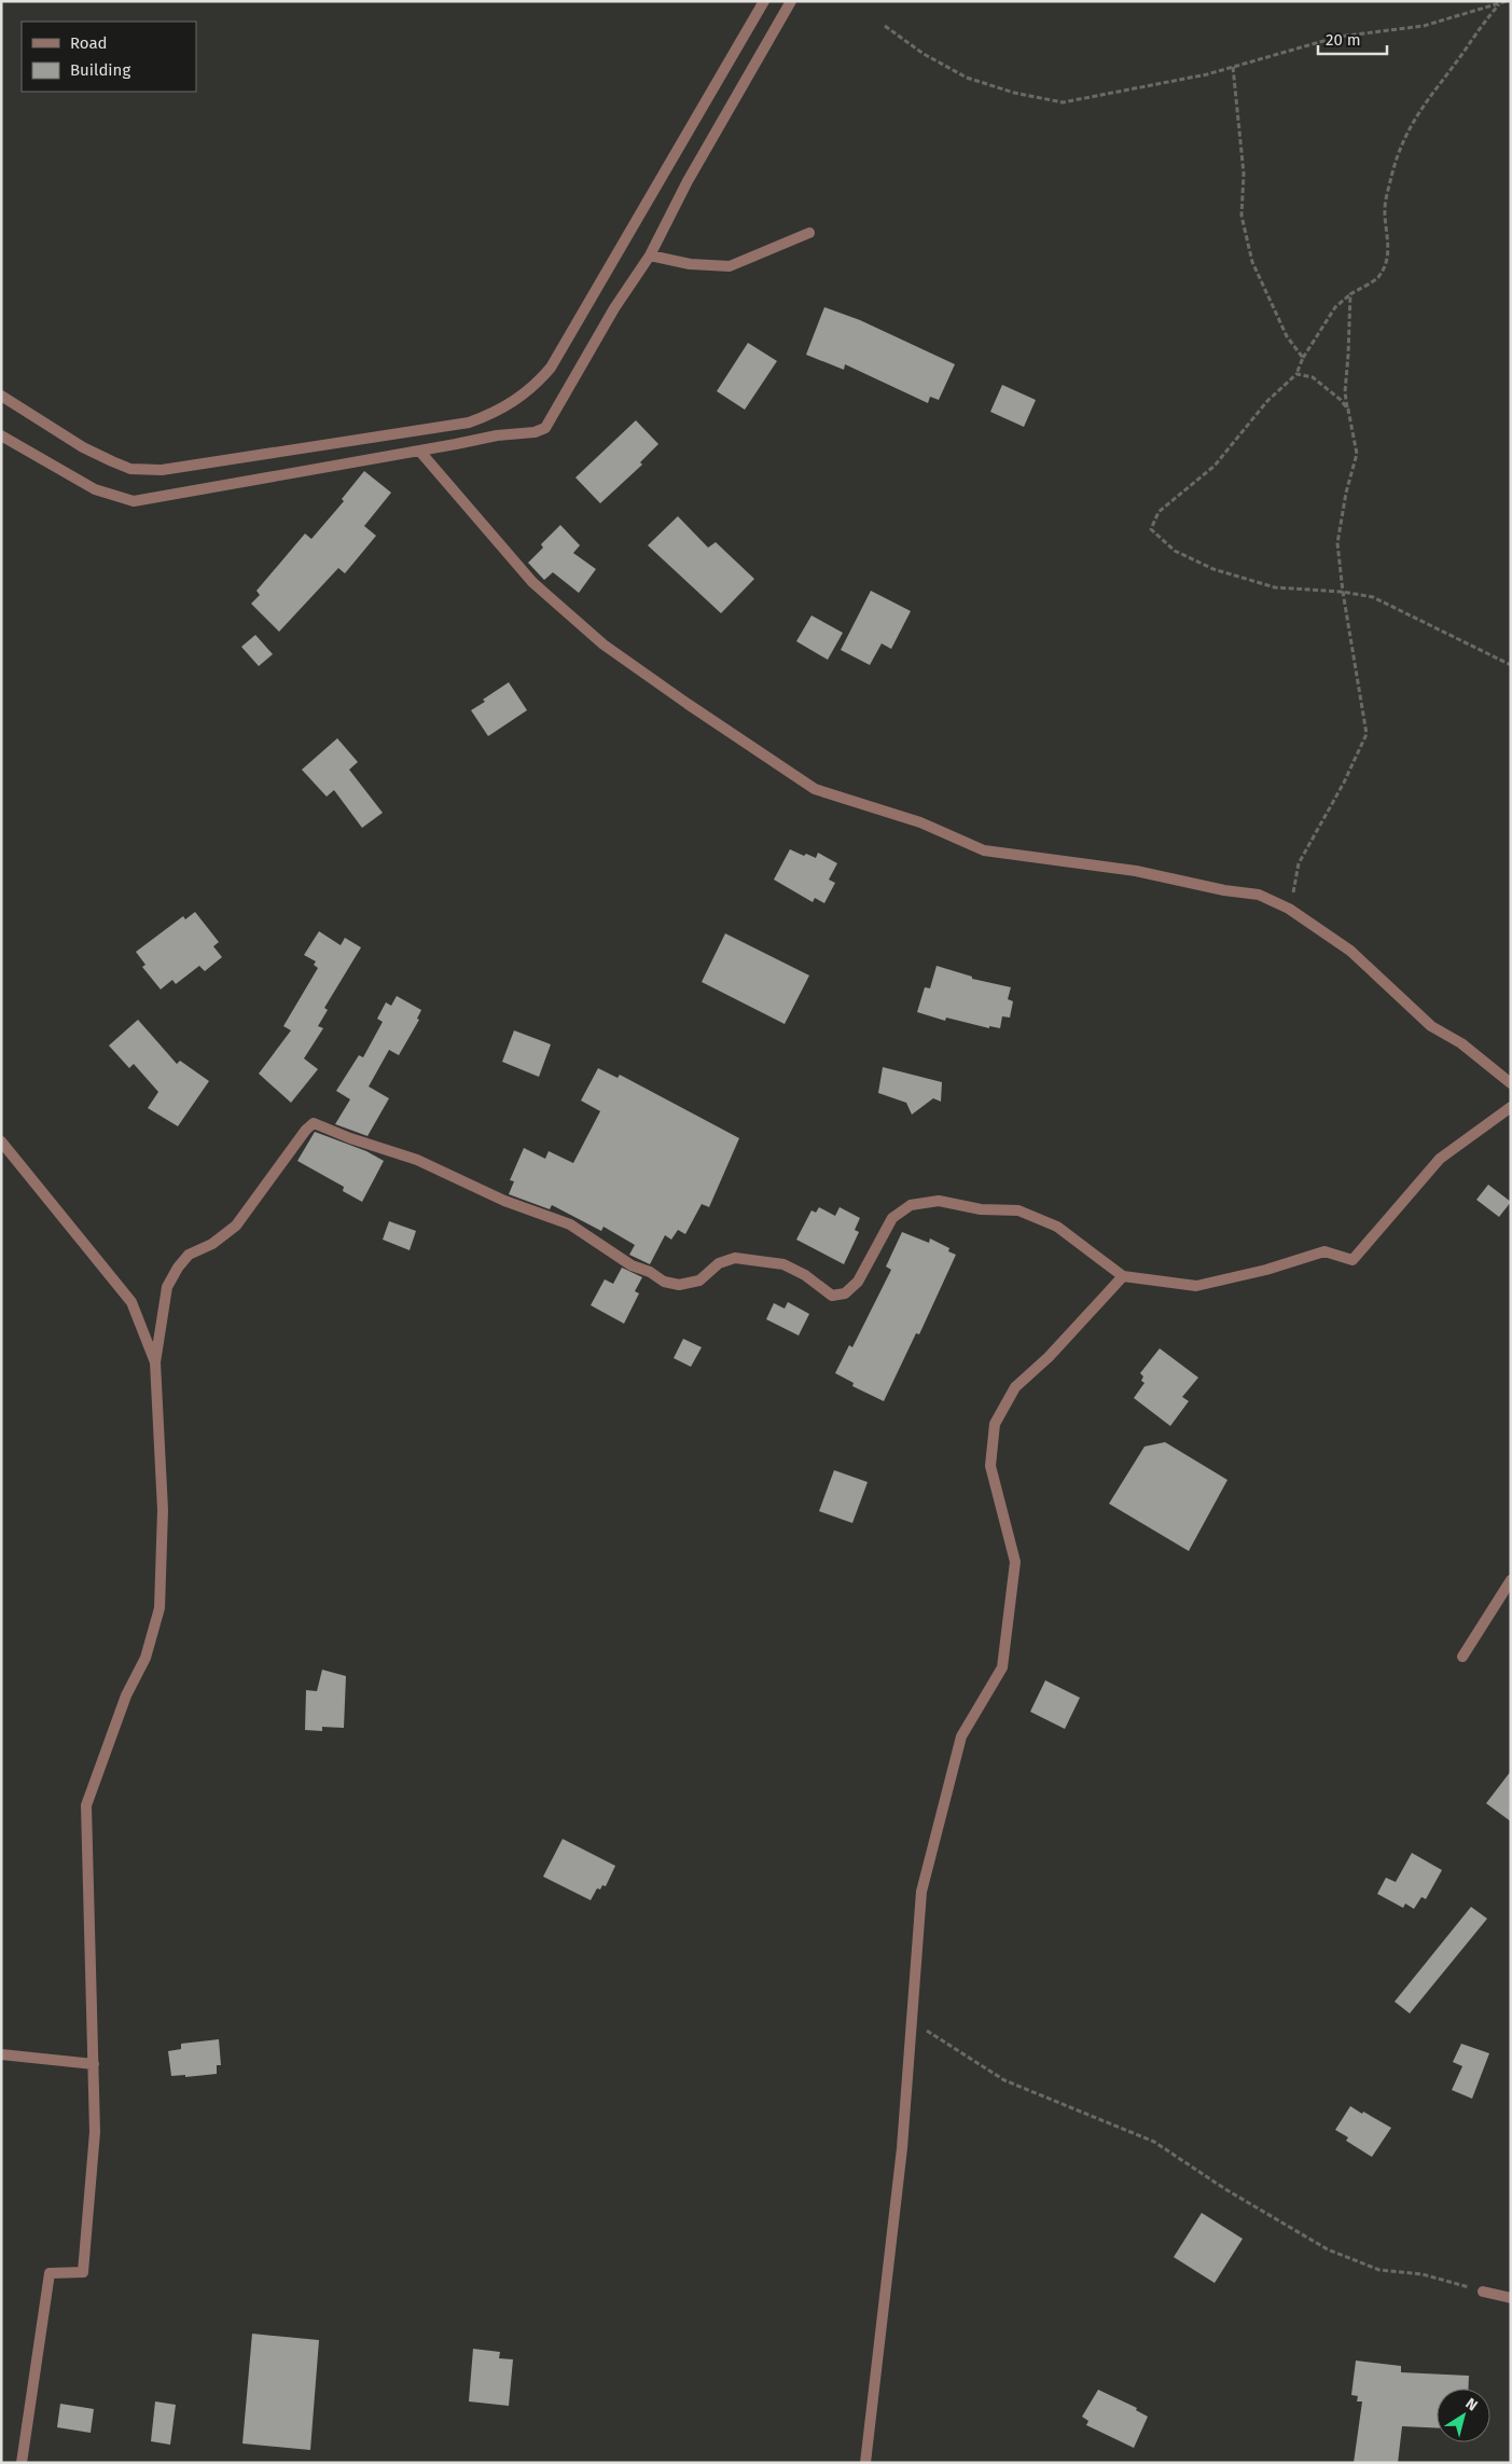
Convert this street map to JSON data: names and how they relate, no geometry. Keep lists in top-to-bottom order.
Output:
{
  "legend": ["Road", "Building"],
  "scale_bar": "20 m",
  "north": "top right"
}
